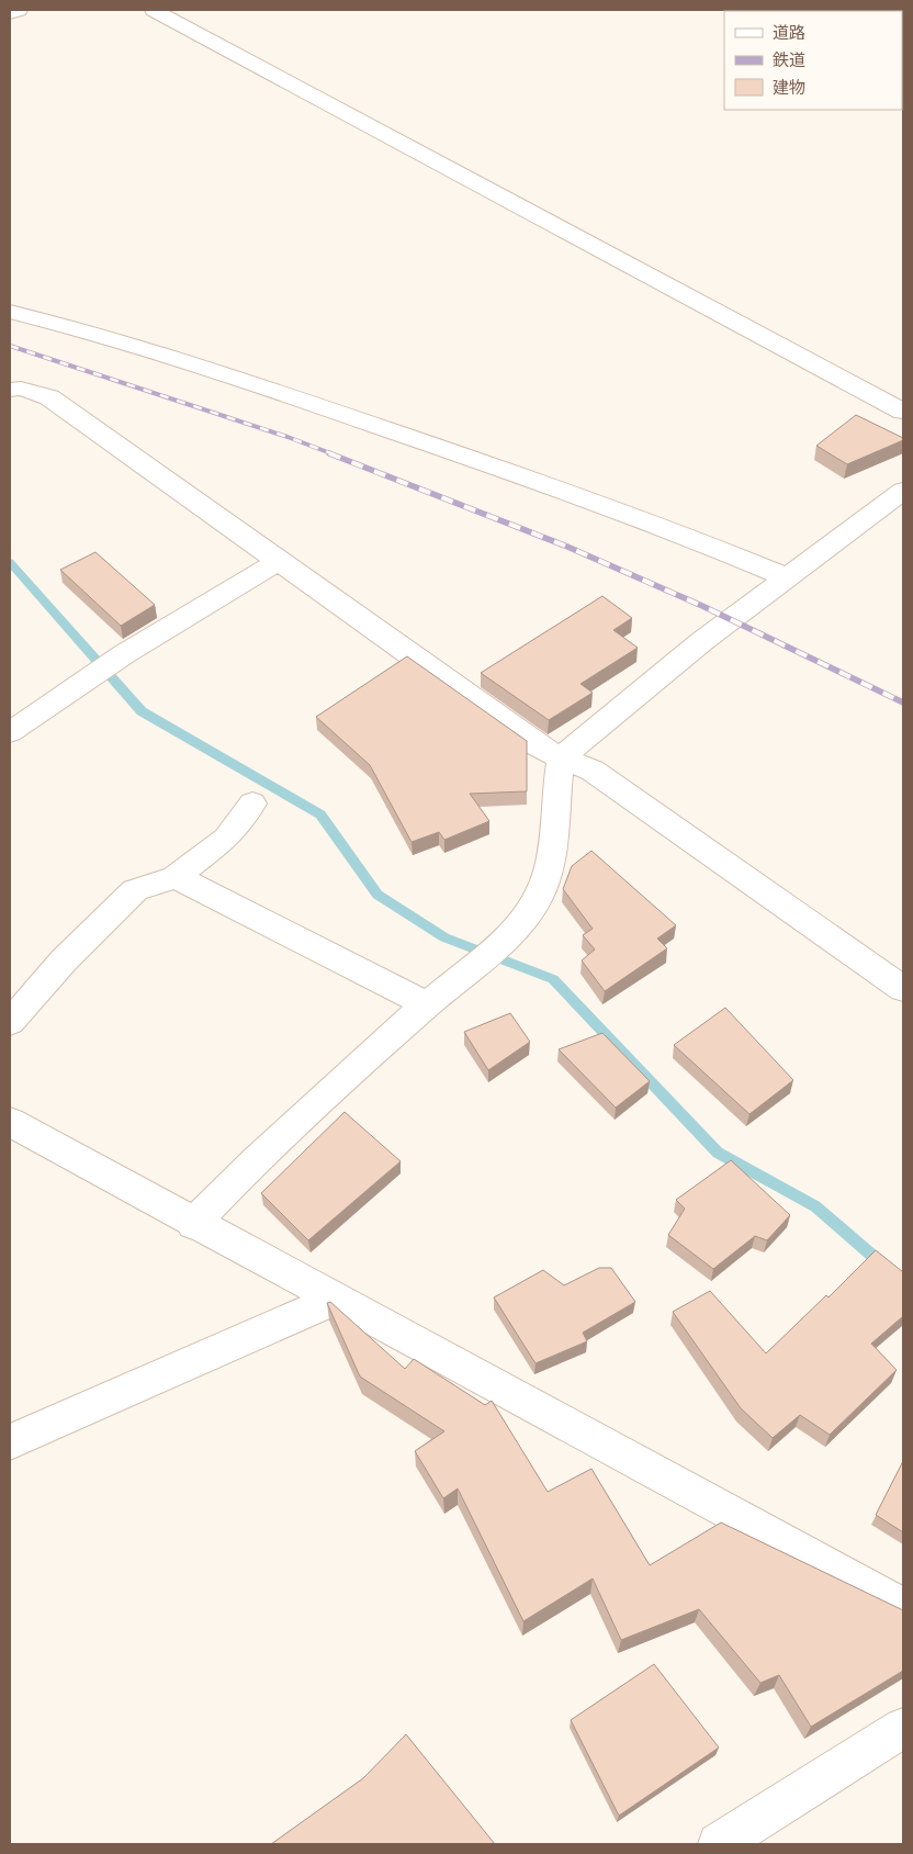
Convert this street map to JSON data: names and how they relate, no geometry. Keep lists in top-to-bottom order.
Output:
{
  "legend": ["道路", "鉄道", "建物"]
}
